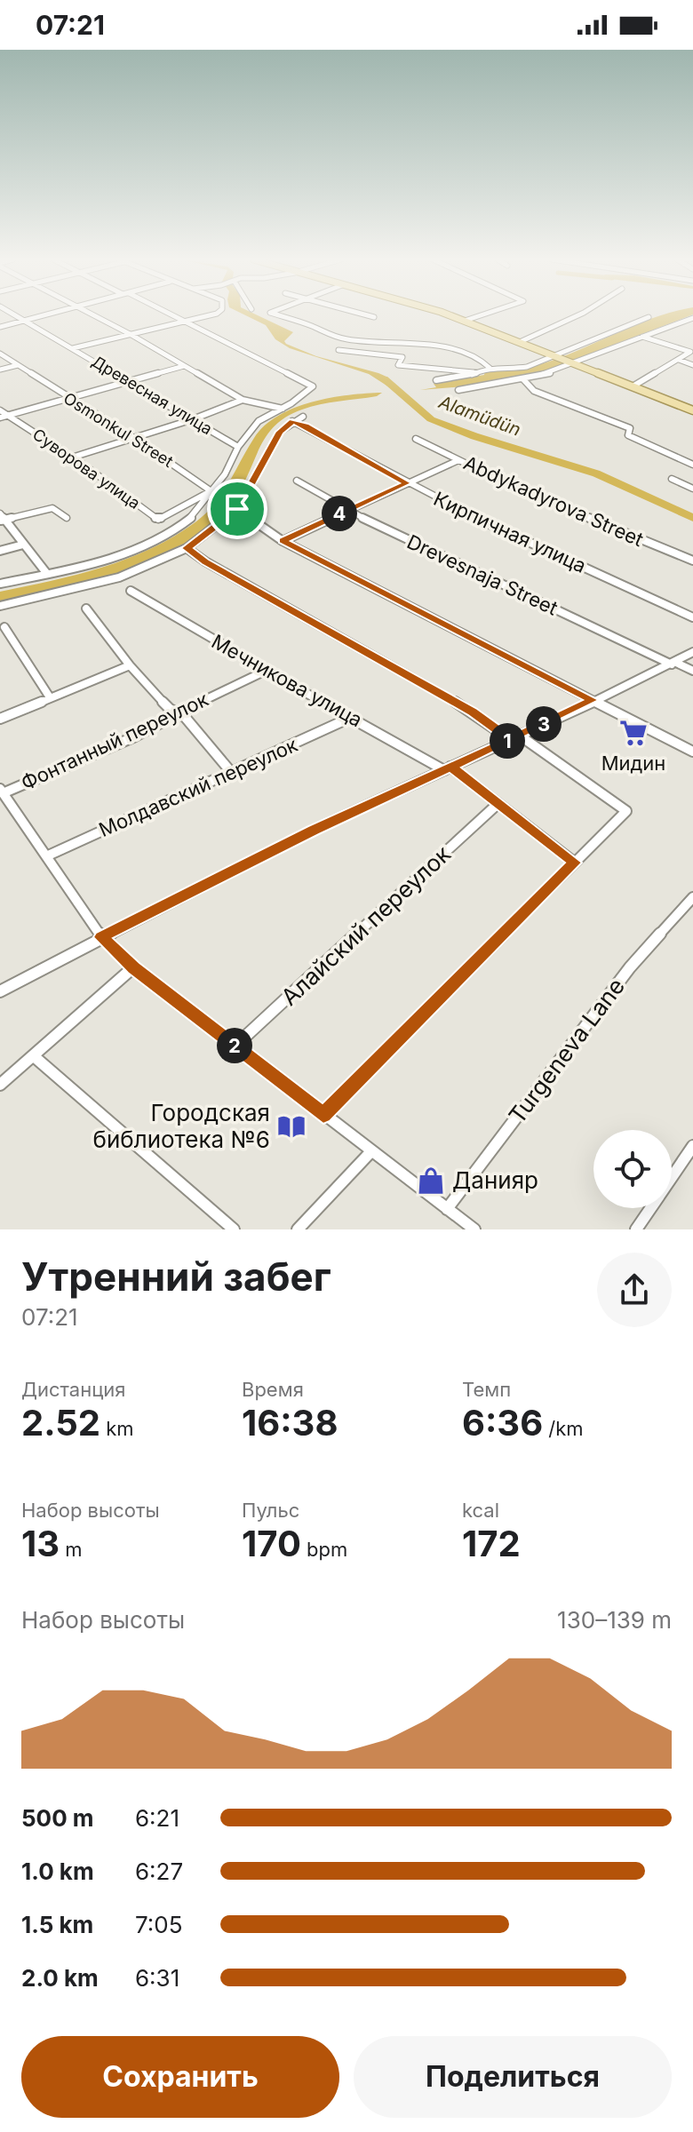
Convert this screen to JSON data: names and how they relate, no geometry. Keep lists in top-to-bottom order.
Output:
{
  "streets": {
    "street": [
      "Древесная улица",
      "Osmonkul Street",
      "Суворова улица",
      "Abdykadyrova Street",
      "Кирпичная улица",
      "Drevesnaja Street",
      "Мечникова улица",
      "Фонтанный переулок",
      "Молдавский переулок",
      "Алайский переулок",
      "Turgeneva Lane"
    ]
  },
  "crossings": [
    ["Osmonkul Street", "Суворова улица"],
    ["Мечникова улица", "Фонтанный переулок"],
    ["Мечникова улица", "Молдавский переулок"],
    ["Мечникова улица", "Алайский переулок"]
  ],
  "water": ["Alamüdün"],
  "places": {
    "supermarket": ["Мидин"],
    "library": ["Городская библиотека №6"],
    "shop": ["Данияр"]
  },
  "page": {
    "status": "07:21",
    "pins": [
      "4",
      "3",
      "1",
      "2"
    ],
    "heading": ["Утренний забег", "07:21"],
    "stats": [
      ["Дистанция", "2.52 km"],
      ["Время", "16:38"],
      ["Темп", "6:36 /km"],
      ["Набор высоты", "13 m"],
      ["Пульс", "170 bpm"],
      ["kcal", "172"]
    ],
    "chart": ["Набор высоты", "130–139 m"],
    "list": [
      {
        "name": "500 m",
        "note": "6:21"
      },
      {
        "name": "1.0 km",
        "note": "6:27"
      },
      {
        "name": "1.5 km",
        "note": "7:05"
      },
      {
        "name": "2.0 km",
        "note": "6:31"
      }
    ],
    "buttons": ["Сохранить", "Поделиться"]
  }
}
